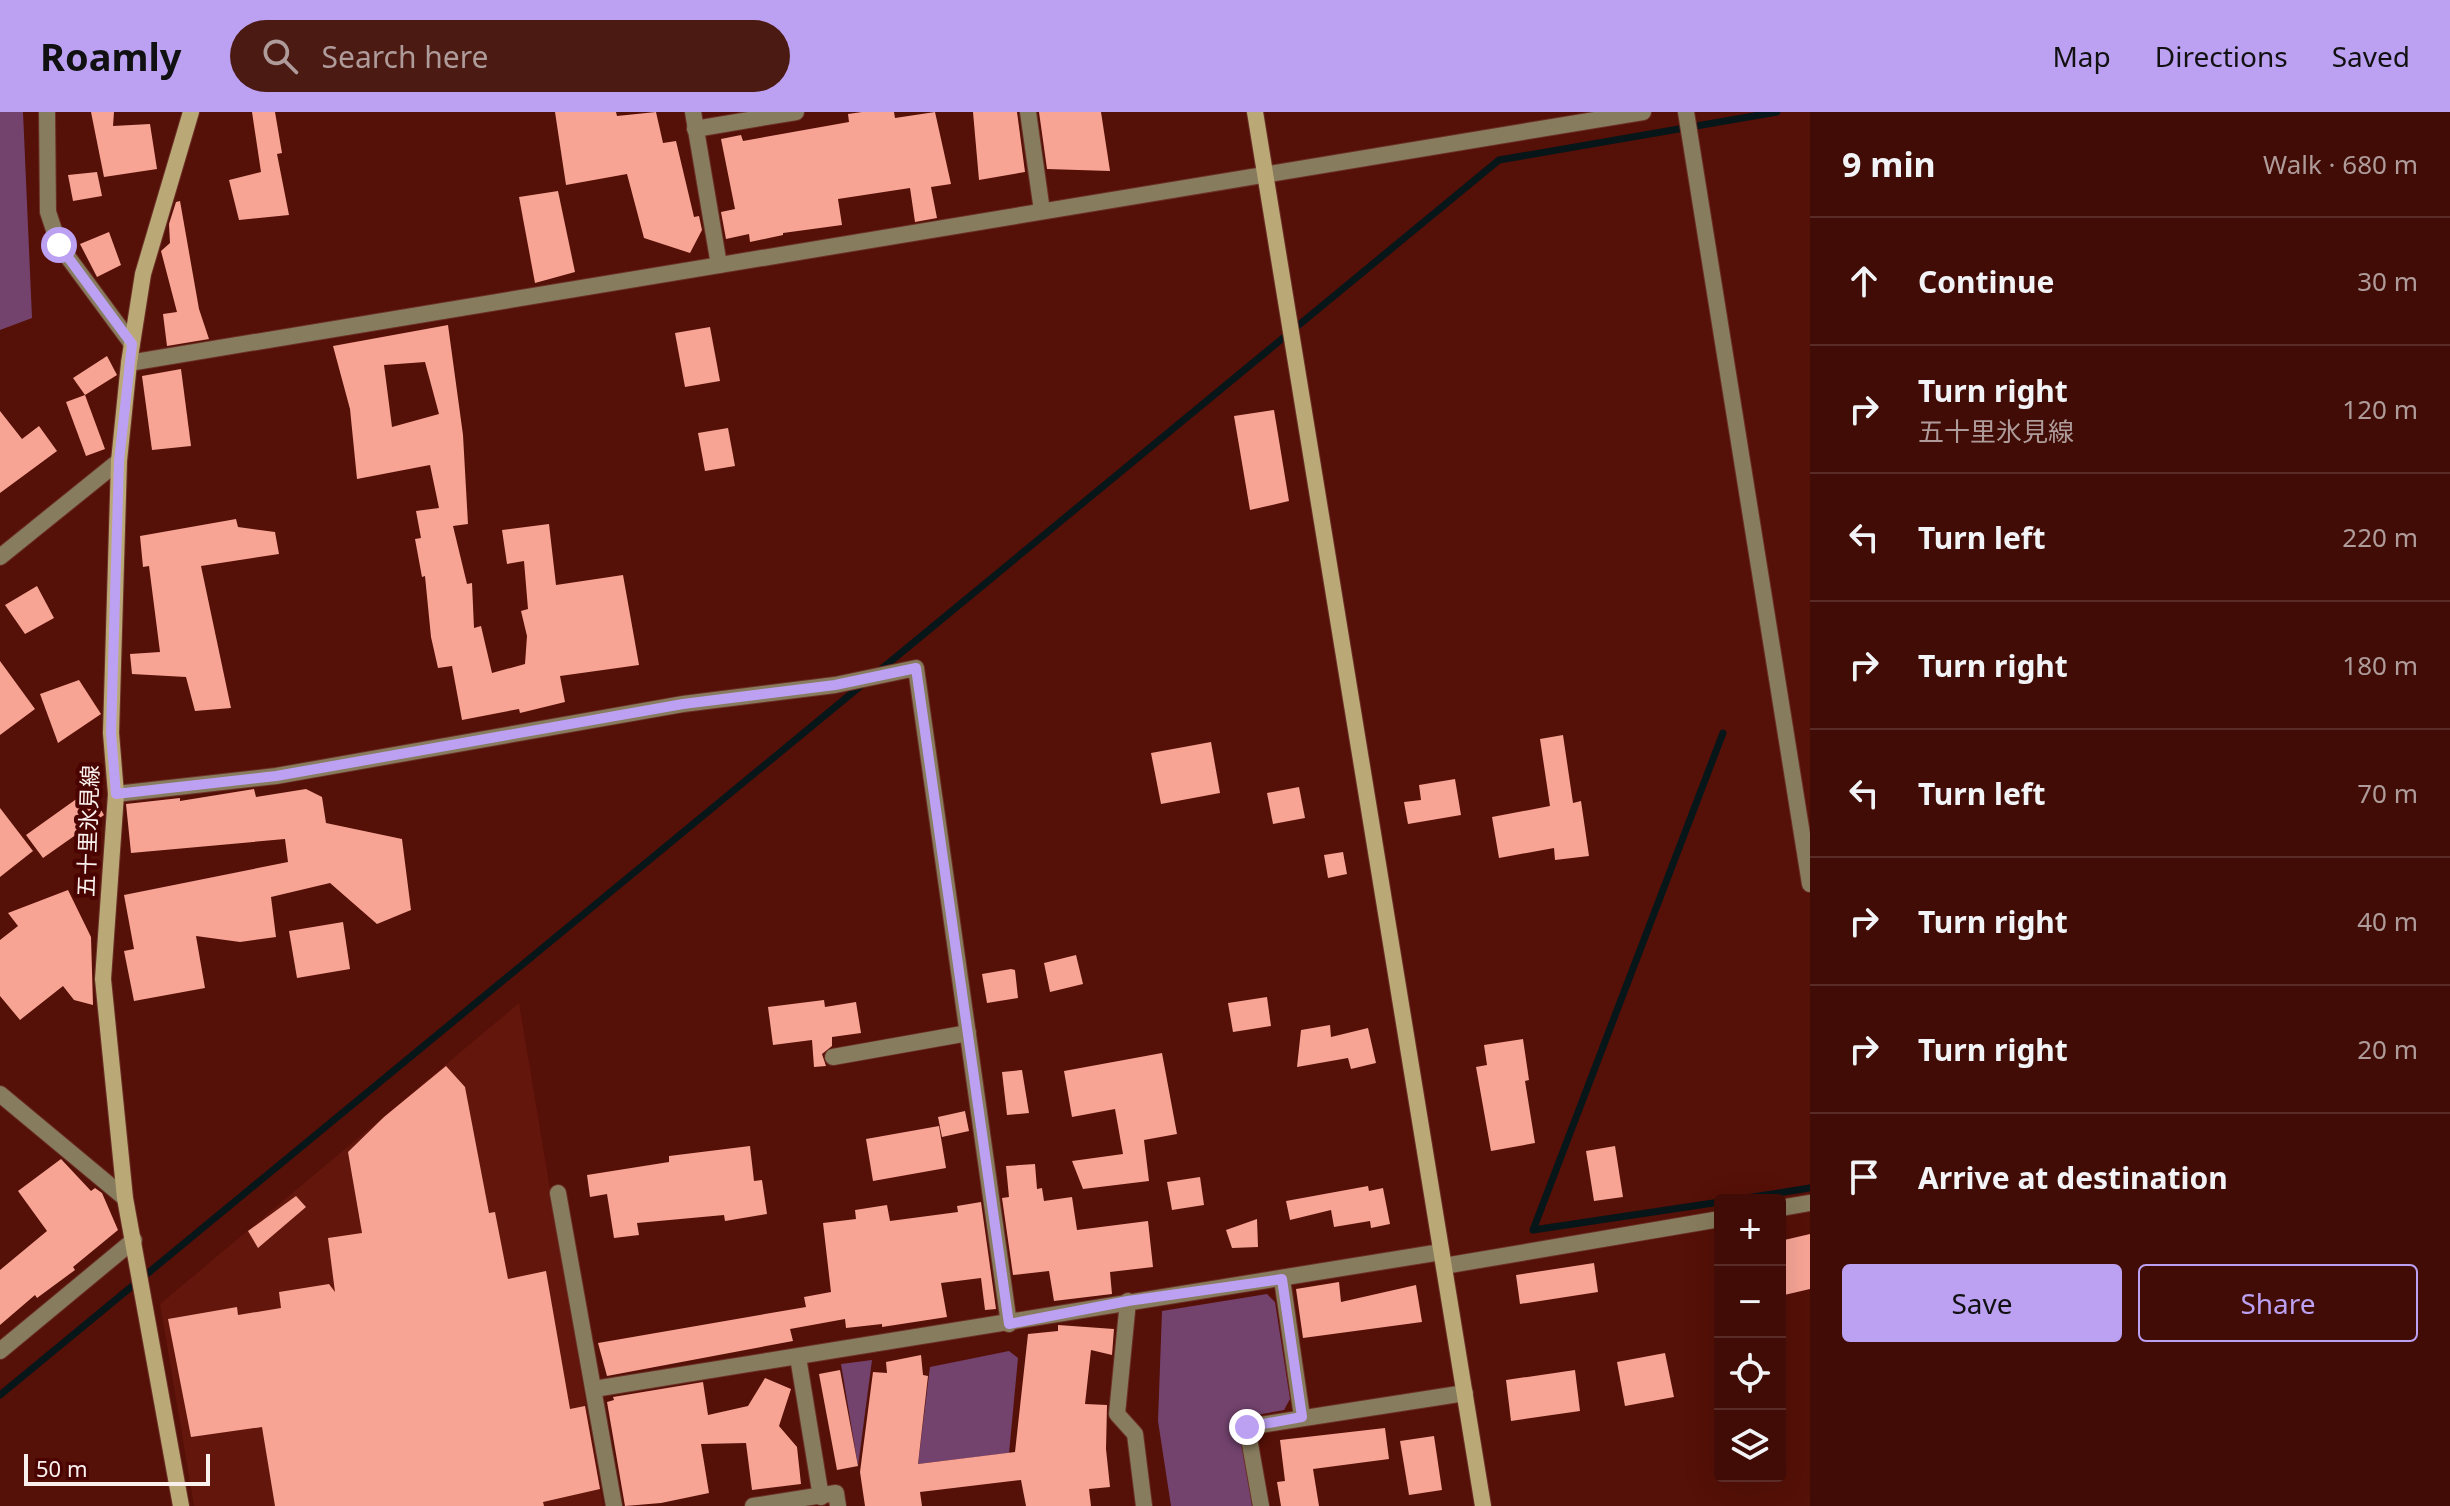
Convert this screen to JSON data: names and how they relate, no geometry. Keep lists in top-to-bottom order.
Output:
{
  "streets": {
    "main road": ["五十里氷見線"]
  },
  "scale_bar": "50 m",
  "page": {
    "header": "Roamly",
    "search": "Search here",
    "nav": ["Map", "Directions", "Saved"],
    "heading": ["9 min", "Walk · 680 m"],
    "list": [
      ["Continue", "30 m"],
      ["Turn right", "五十里氷見線", "120 m"],
      ["Turn left", "220 m"],
      ["Turn right", "180 m"],
      ["Turn left", "70 m"],
      ["Turn right", "40 m"],
      ["Turn right", "20 m"],
      "Arrive at destination"
    ],
    "map_buttons": ["+", "−"],
    "buttons": ["Save", "Share"],
    "scale": "50 m"
  }
}
